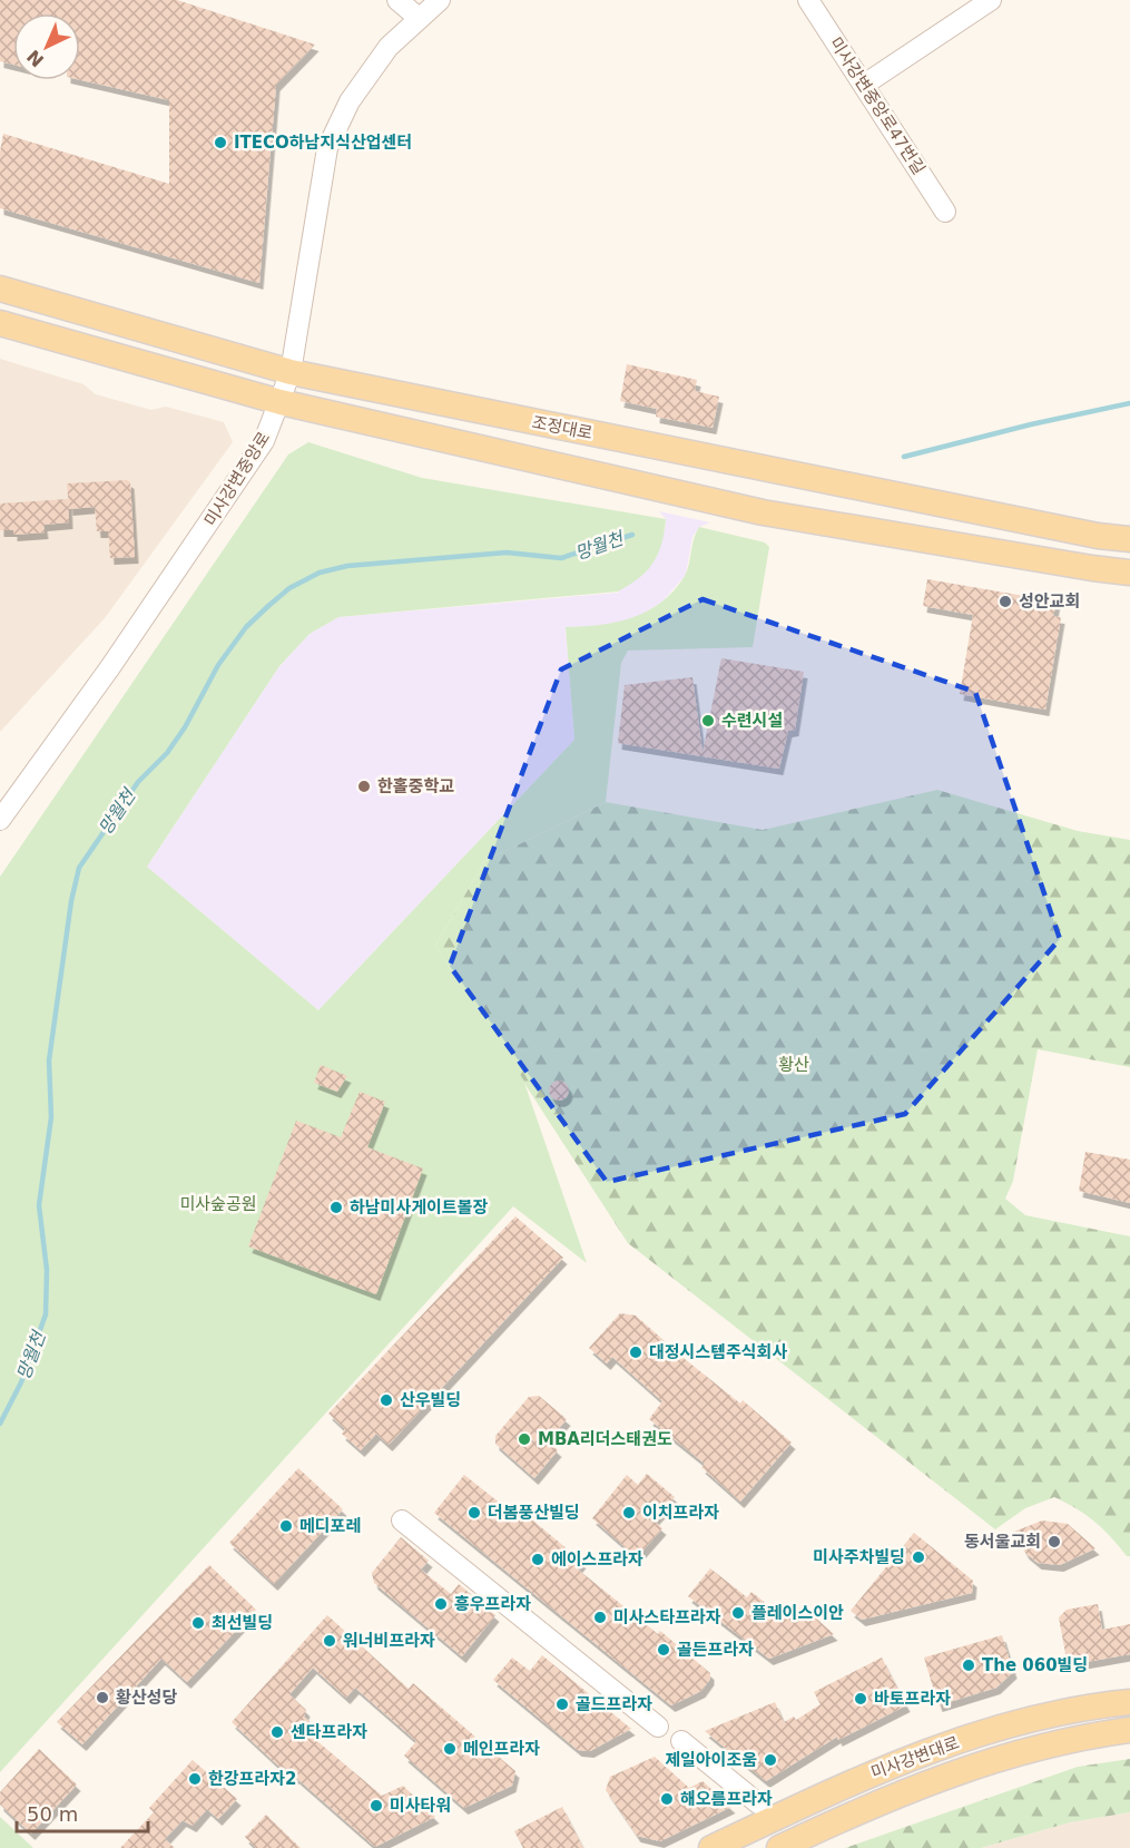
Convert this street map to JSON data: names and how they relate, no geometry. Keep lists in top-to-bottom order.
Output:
{
  "streets": {
    "main road": ["조정대로", "미사강변대로"],
    "street": ["미사강변중앙로47번길", "미사강변중앙로"]
  },
  "crossings": [
    ["조정대로", "미사강변중앙로"]
  ],
  "water": ["망월천"],
  "parks": ["황산", "미사숲공원"],
  "places": [
    "ITECO하남지식산업센터",
    "성안교회",
    "수련시설",
    "한홀중학교",
    "하남미사게이트볼장",
    "대정시스템주식회사",
    "산우빌딩",
    "MBA리더스태권도",
    "더봄풍산빌딩",
    "이치프라자",
    "메디포레",
    "동서울교회",
    "미사주차빌딩",
    "에이스프라자",
    "흥우프라자",
    "플레이스이안",
    "미사스타프라자",
    "최선빌딩",
    "워너비프라자",
    "골든프라자",
    "The 060빌딩",
    "황산성당",
    "바토프라자",
    "골드프라자",
    "센타프라자",
    "메인프라자",
    "제일아이조움",
    "한강프라자2",
    "해오름프라자",
    "미사타워"
  ],
  "scale_bar": "50 m",
  "north": "bottom left"
}
